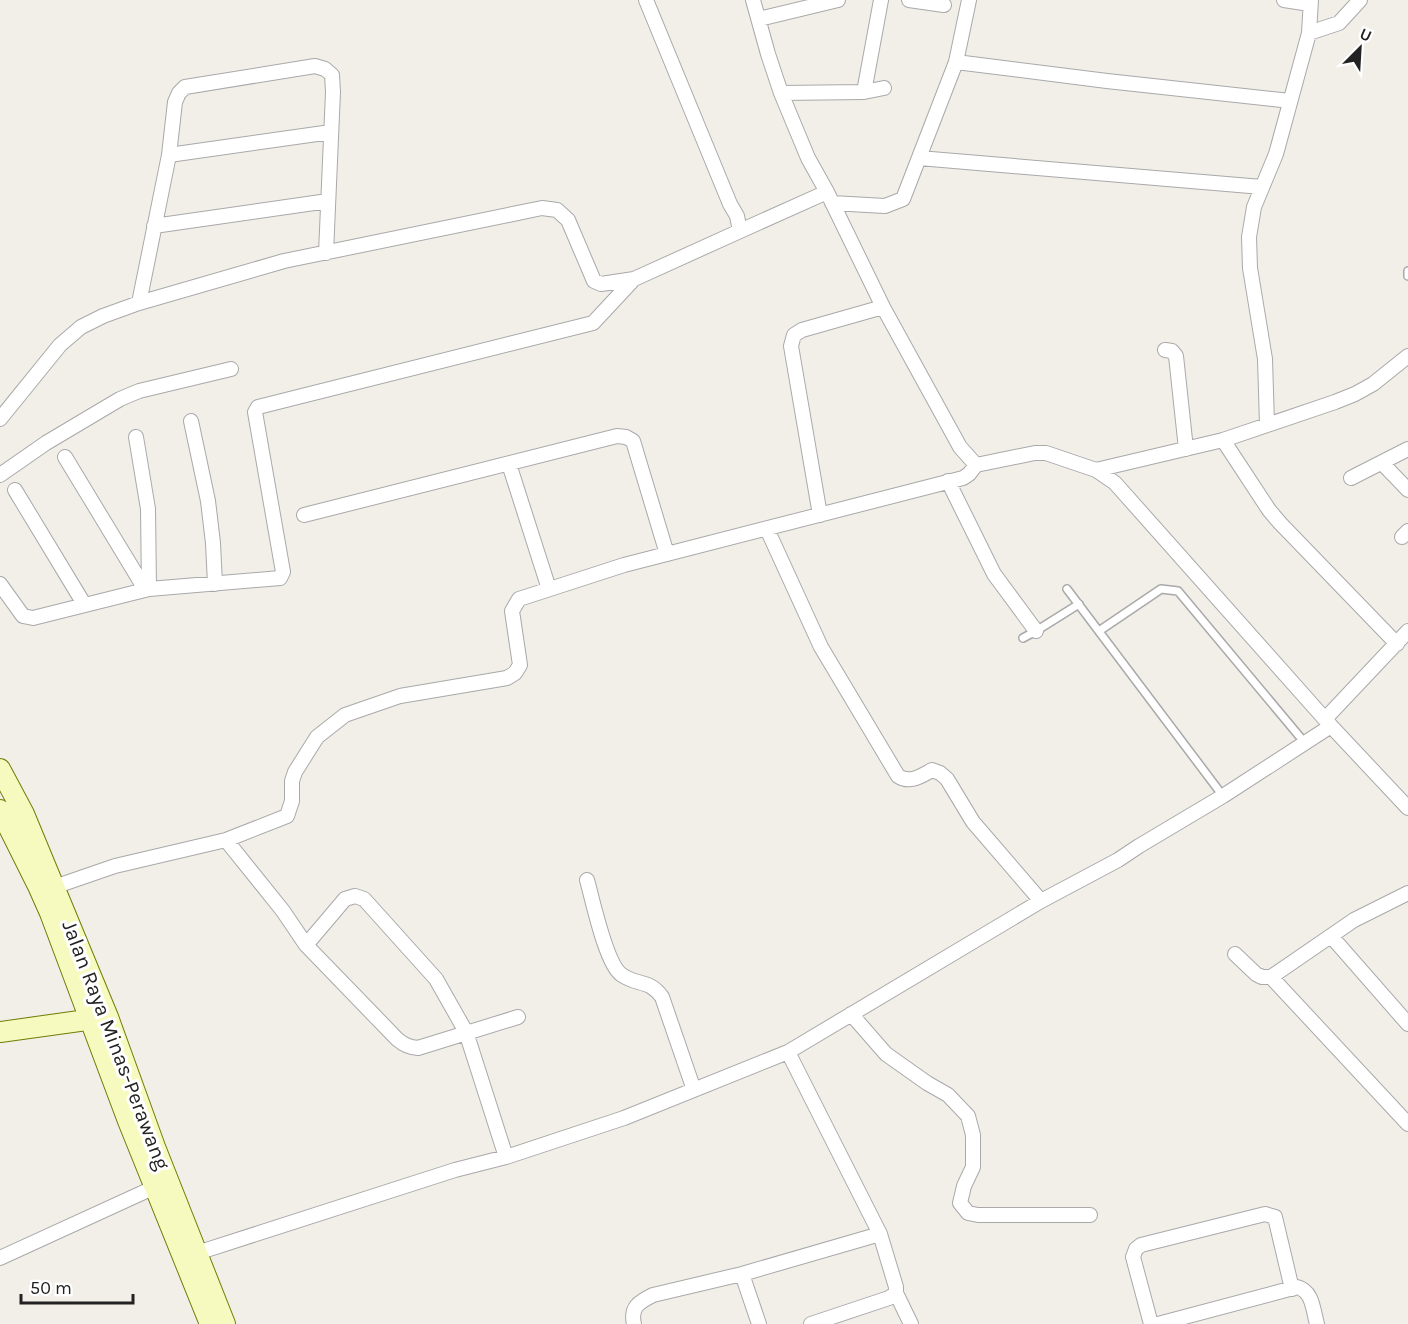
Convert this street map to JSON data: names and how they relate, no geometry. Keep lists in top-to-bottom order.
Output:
{
  "streets": {
    "main road": ["Jalan Raya Minas-Perawang"]
  },
  "scale_bar": "50 m",
  "north": "top right"
}
